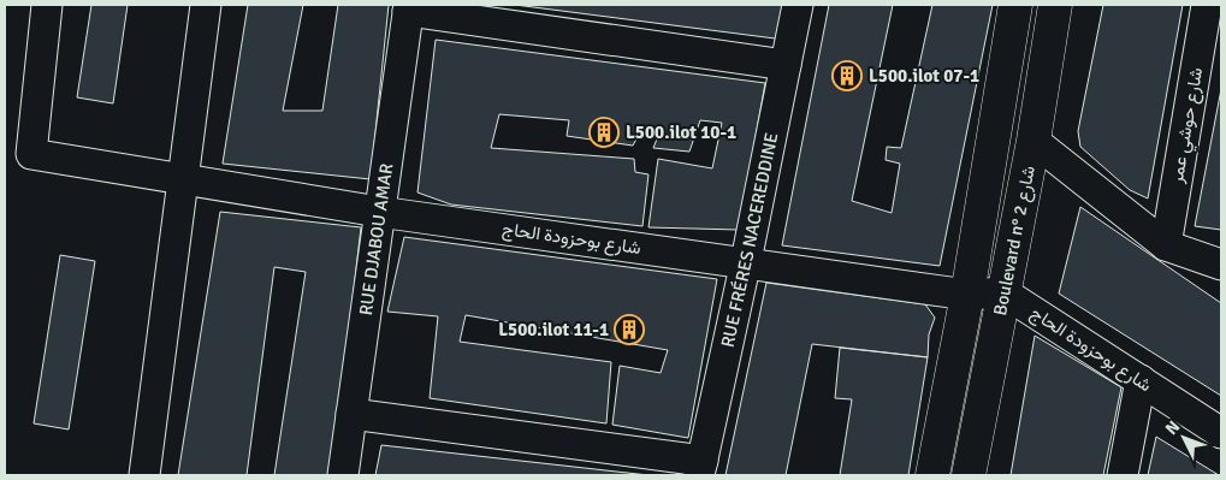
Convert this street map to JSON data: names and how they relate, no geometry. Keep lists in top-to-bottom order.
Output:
{
  "streets": {
    "main road": ["Boulevard n° شارع 2"],
    "street": [
      "شارع حوشي عمر",
      "شارع بوحزودة الحاج",
      "RUE DJABOU AMAR",
      "RUE FRÉRES NACEREDDINE"
    ]
  },
  "crossings": [
    ["شارع بوحزودة الحاج", "RUE DJABOU AMAR"],
    ["شارع بوحزودة الحاج", "RUE FRÉRES NACEREDDINE"],
    ["شارع بوحزودة الحاج", "Boulevard n° شارع 2"]
  ],
  "places": {
    "building": ["L500.ilot 07-1", "L500.ilot 10-1", "L500.ilot 11-1"]
  },
  "north": "top left"
}
